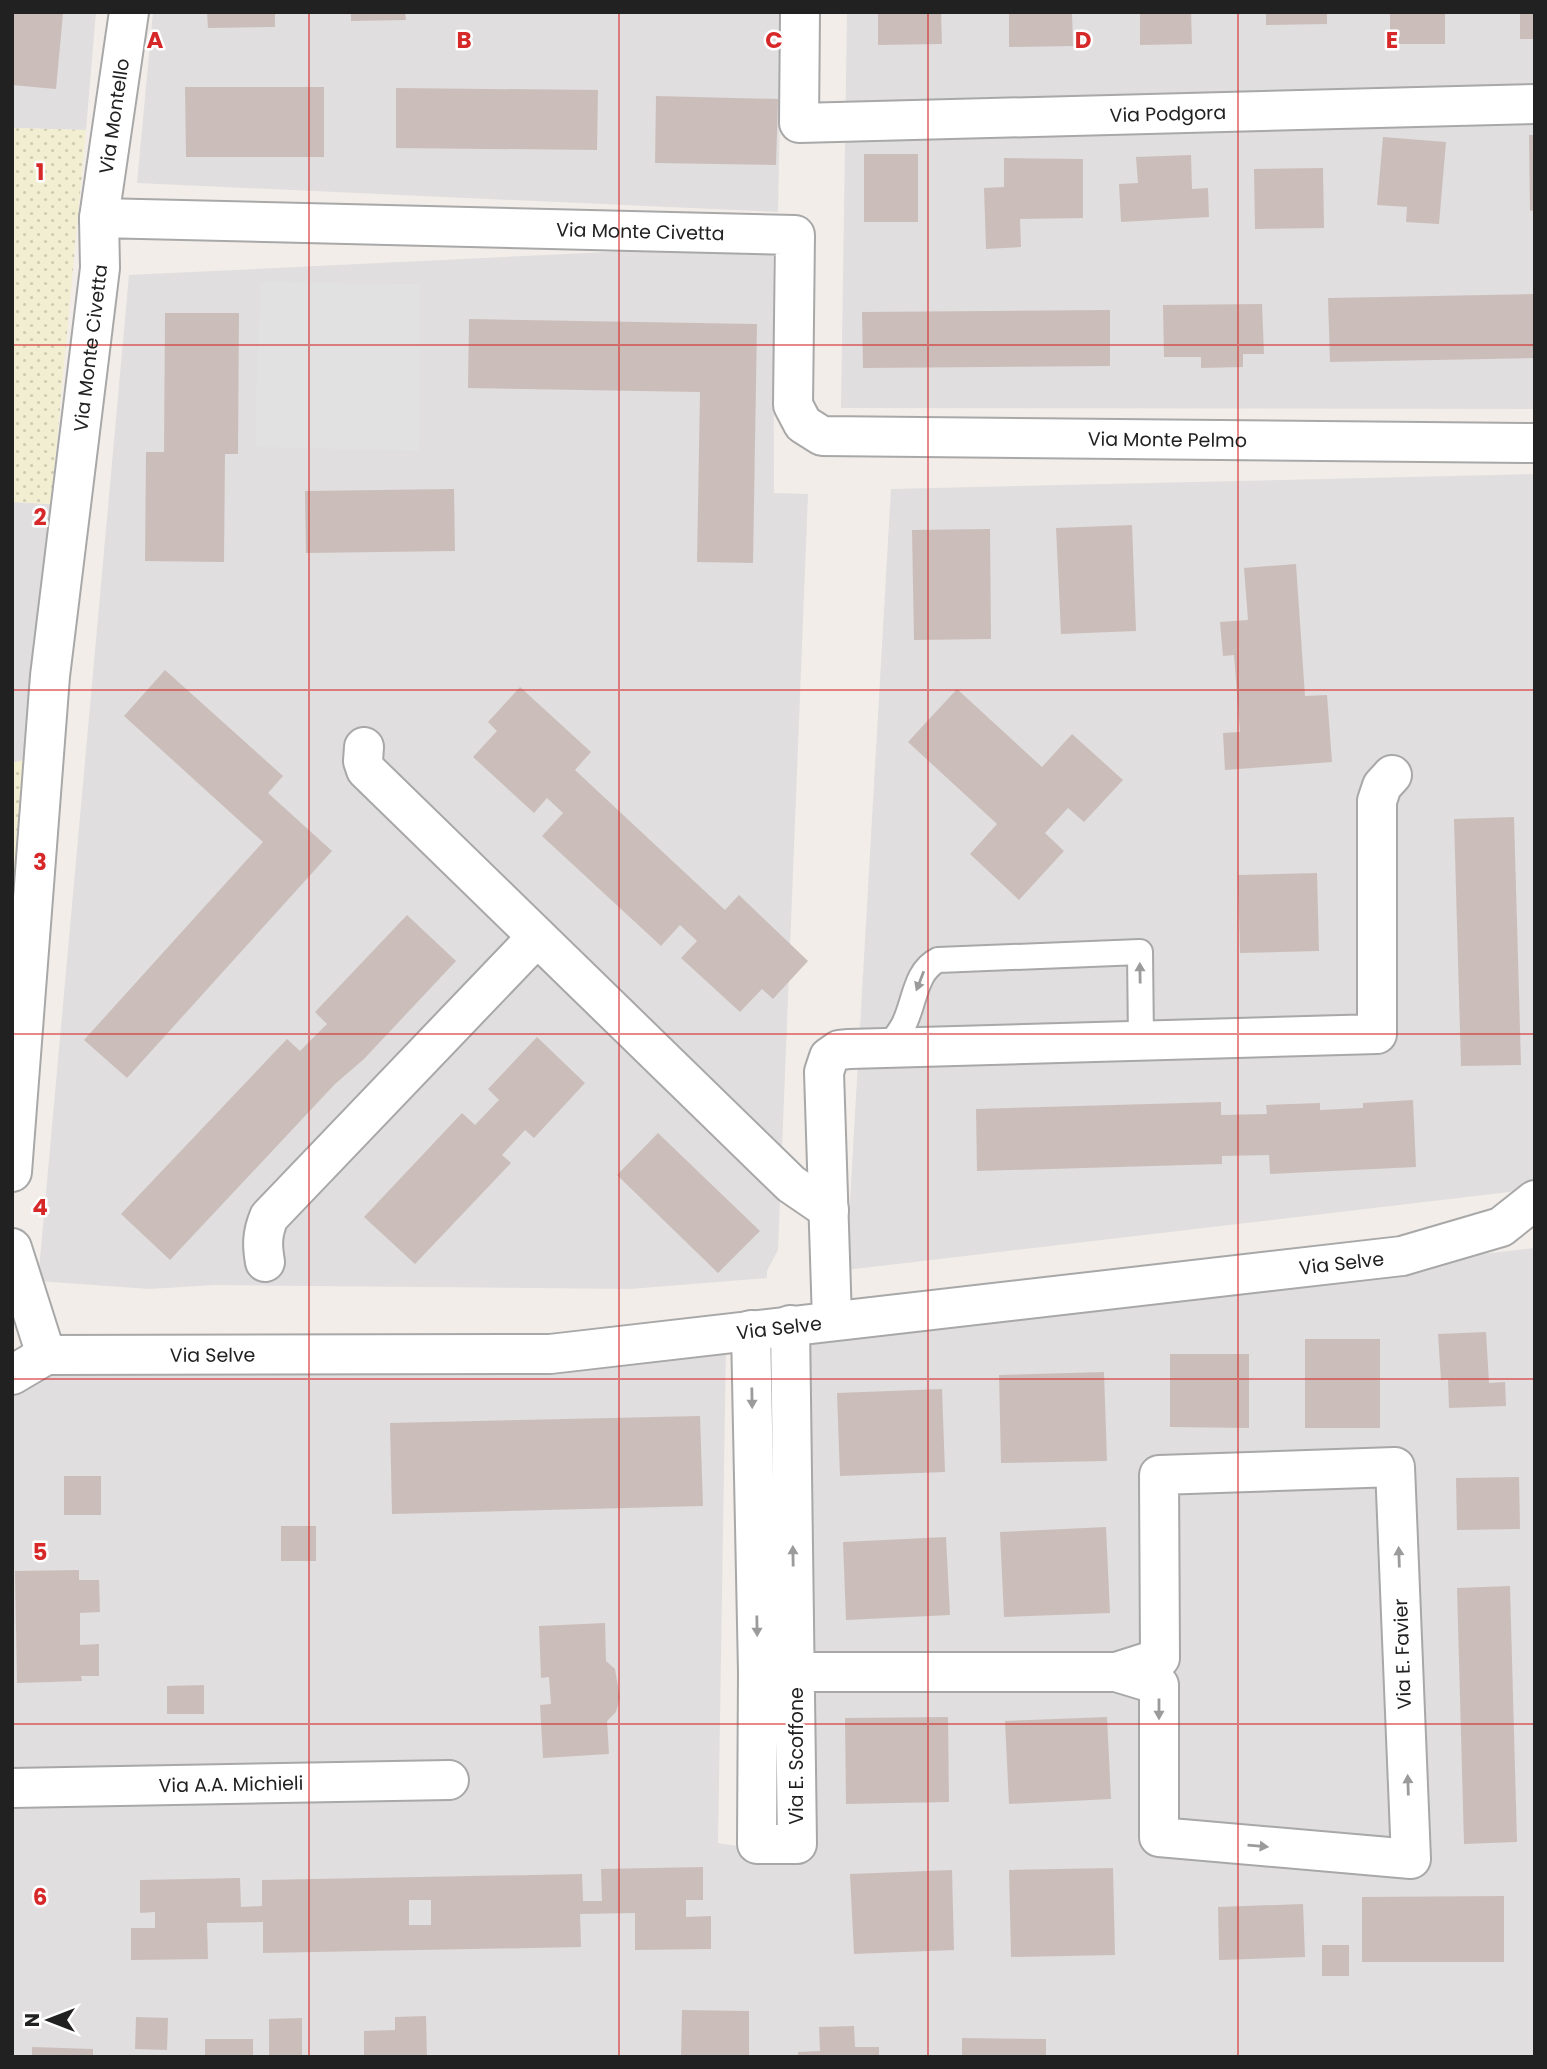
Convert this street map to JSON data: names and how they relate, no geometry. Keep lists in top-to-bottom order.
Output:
{
  "streets": {
    "street": [
      "Via Podgora",
      "Via Montello",
      "Via Monte Civetta",
      "Via Monte Pelmo",
      "Via Selve",
      "Via E. Favier",
      "Via E. Scoffone",
      "Via A.A. Michieli"
    ]
  },
  "crossings": [
    ["Via Montello", "Via Monte Civetta"],
    ["Via Monte Civetta", "Via Monte Pelmo"],
    ["Via Selve", "Via E. Scoffone"],
    ["Via E. Favier", "Via E. Scoffone"]
  ],
  "north": "left",
  "grid": {
    "columns": [
      "A",
      "B",
      "C",
      "D",
      "E"
    ],
    "rows": [
      "1",
      "2",
      "3",
      "4",
      "5",
      "6"
    ]
  }
}
